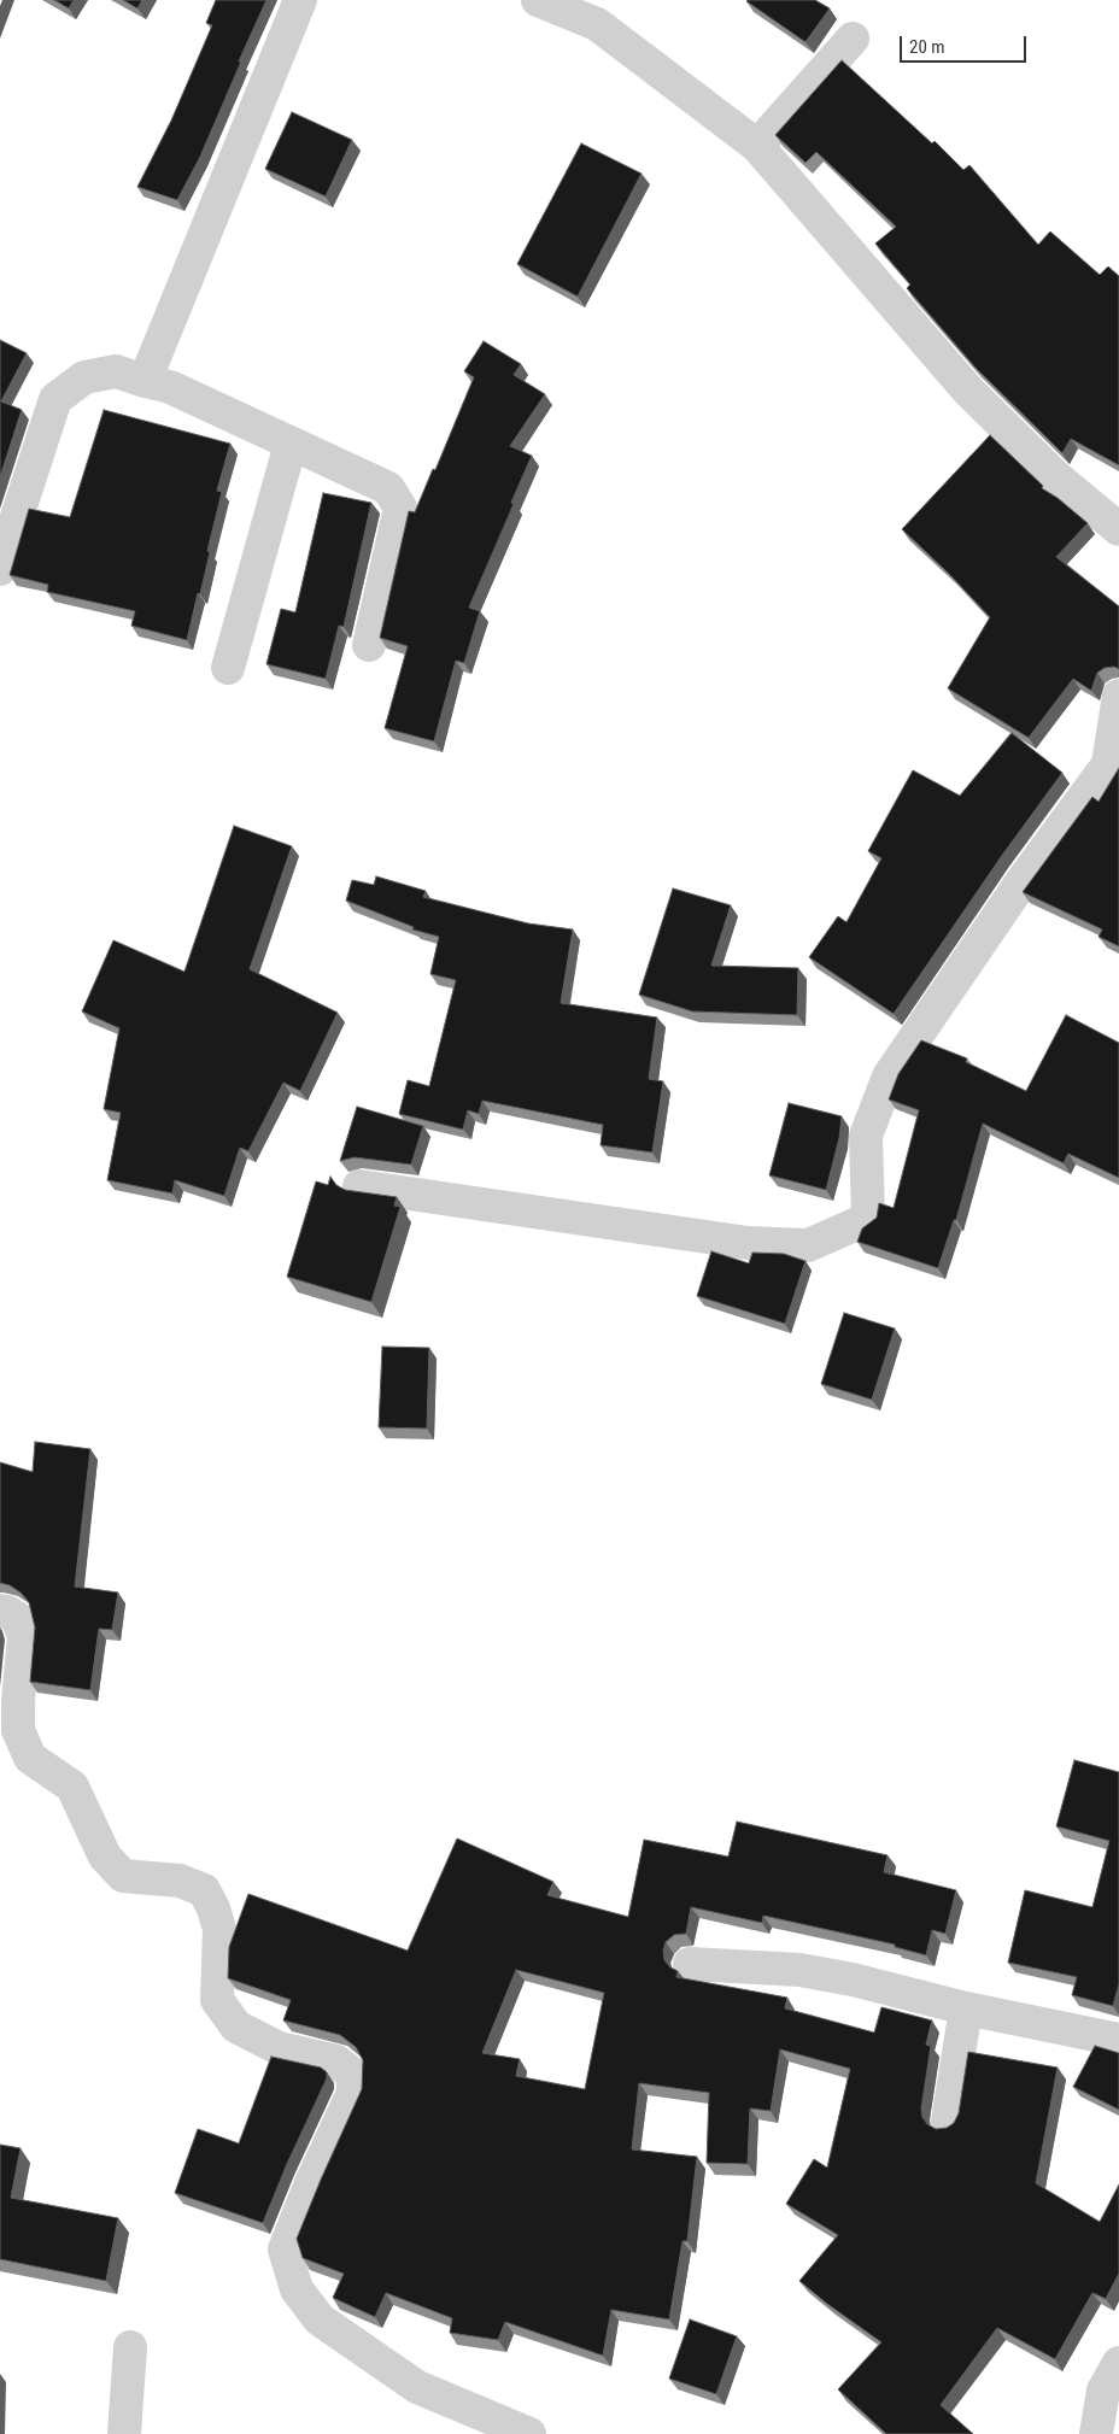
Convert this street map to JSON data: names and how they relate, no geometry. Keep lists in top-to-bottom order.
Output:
{
  "scale_bar": "20 m"
}
